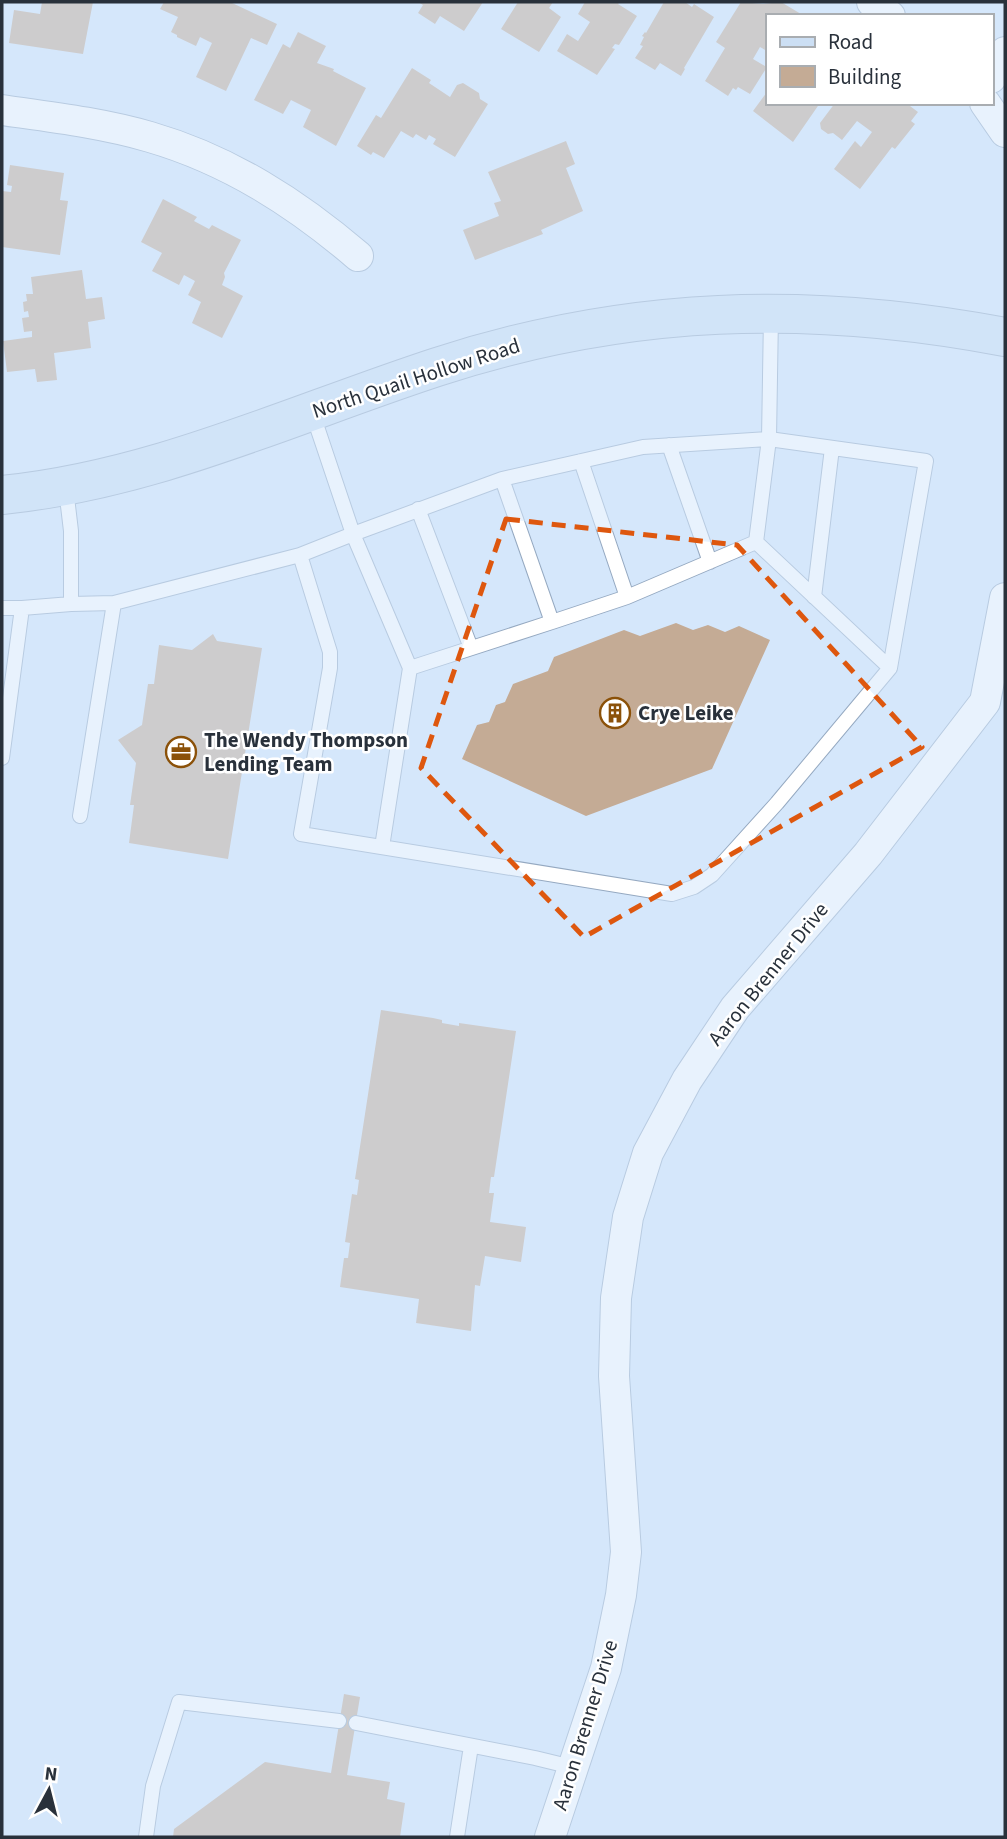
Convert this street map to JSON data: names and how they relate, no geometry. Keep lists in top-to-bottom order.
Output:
{
  "streets": {
    "street": ["North Quail Hollow Road", "Aaron Brenner Drive"]
  },
  "places": {
    "building": ["Crye Leike"],
    "office": ["The Wendy Thompson Lending Team"]
  },
  "legend": ["Road", "Building"],
  "north": "top"
}
